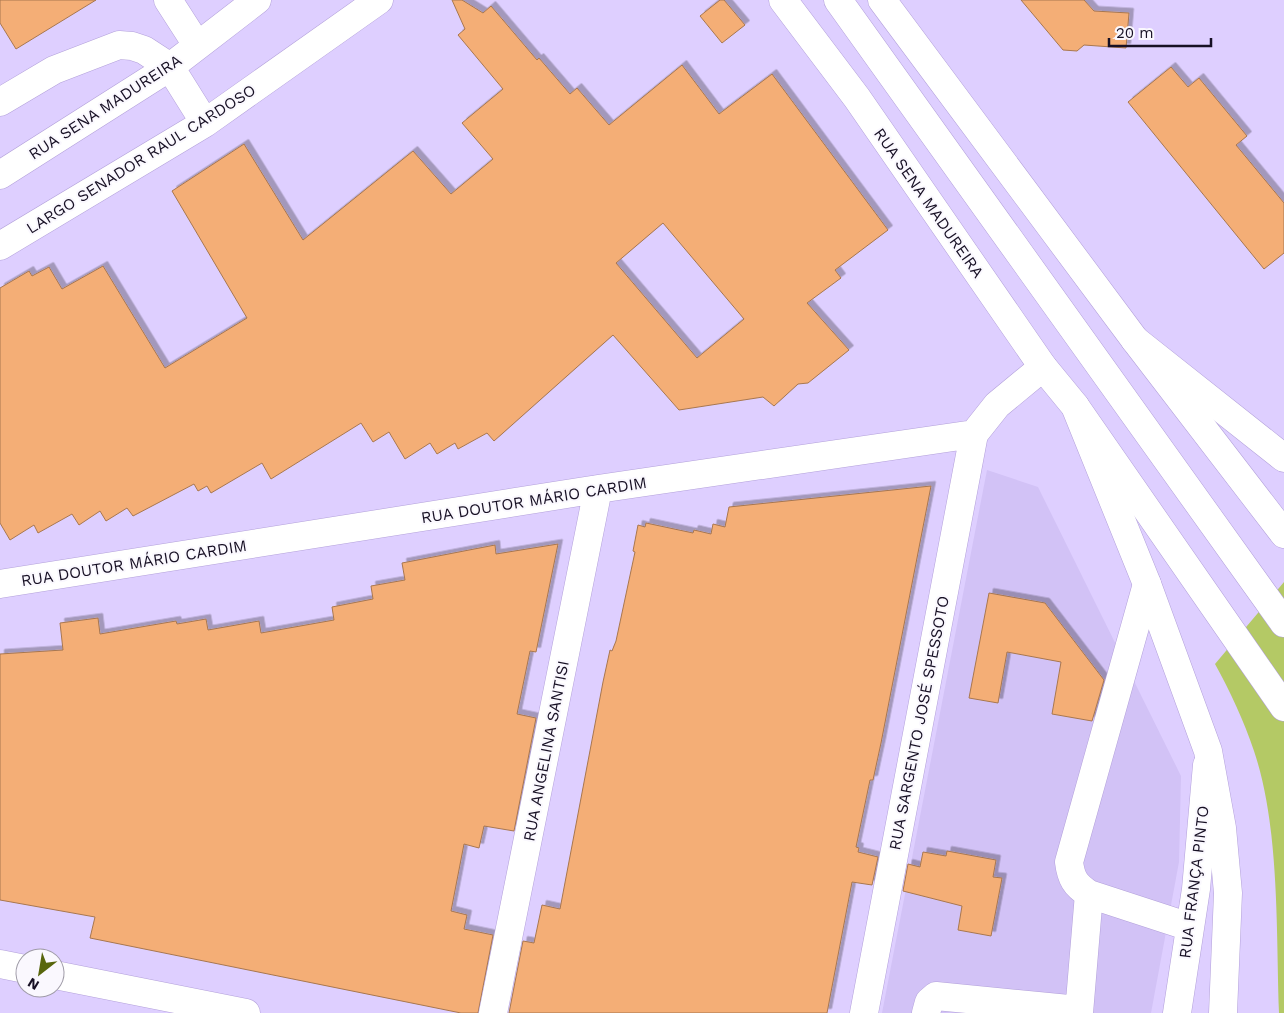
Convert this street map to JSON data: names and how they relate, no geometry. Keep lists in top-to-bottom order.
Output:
{
  "streets": {
    "main road": [
      "RUA SENA MADUREIRA",
      "LARGO SENADOR RAUL CARDOSO",
      "RUA DOUTOR MÁRIO CARDIM",
      "RUA SARGENTO JOSÉ SPESSOTO",
      "RUA ANGELINA SANTISI",
      "RUA FRANÇA PINTO"
    ]
  },
  "crossings": [
    ["RUA DOUTOR MÁRIO CARDIM", "RUA SARGENTO JOSÉ SPESSOTO"],
    ["RUA DOUTOR MÁRIO CARDIM", "RUA ANGELINA SANTISI"]
  ],
  "scale_bar": "20 m",
  "north": "bottom left"
}
